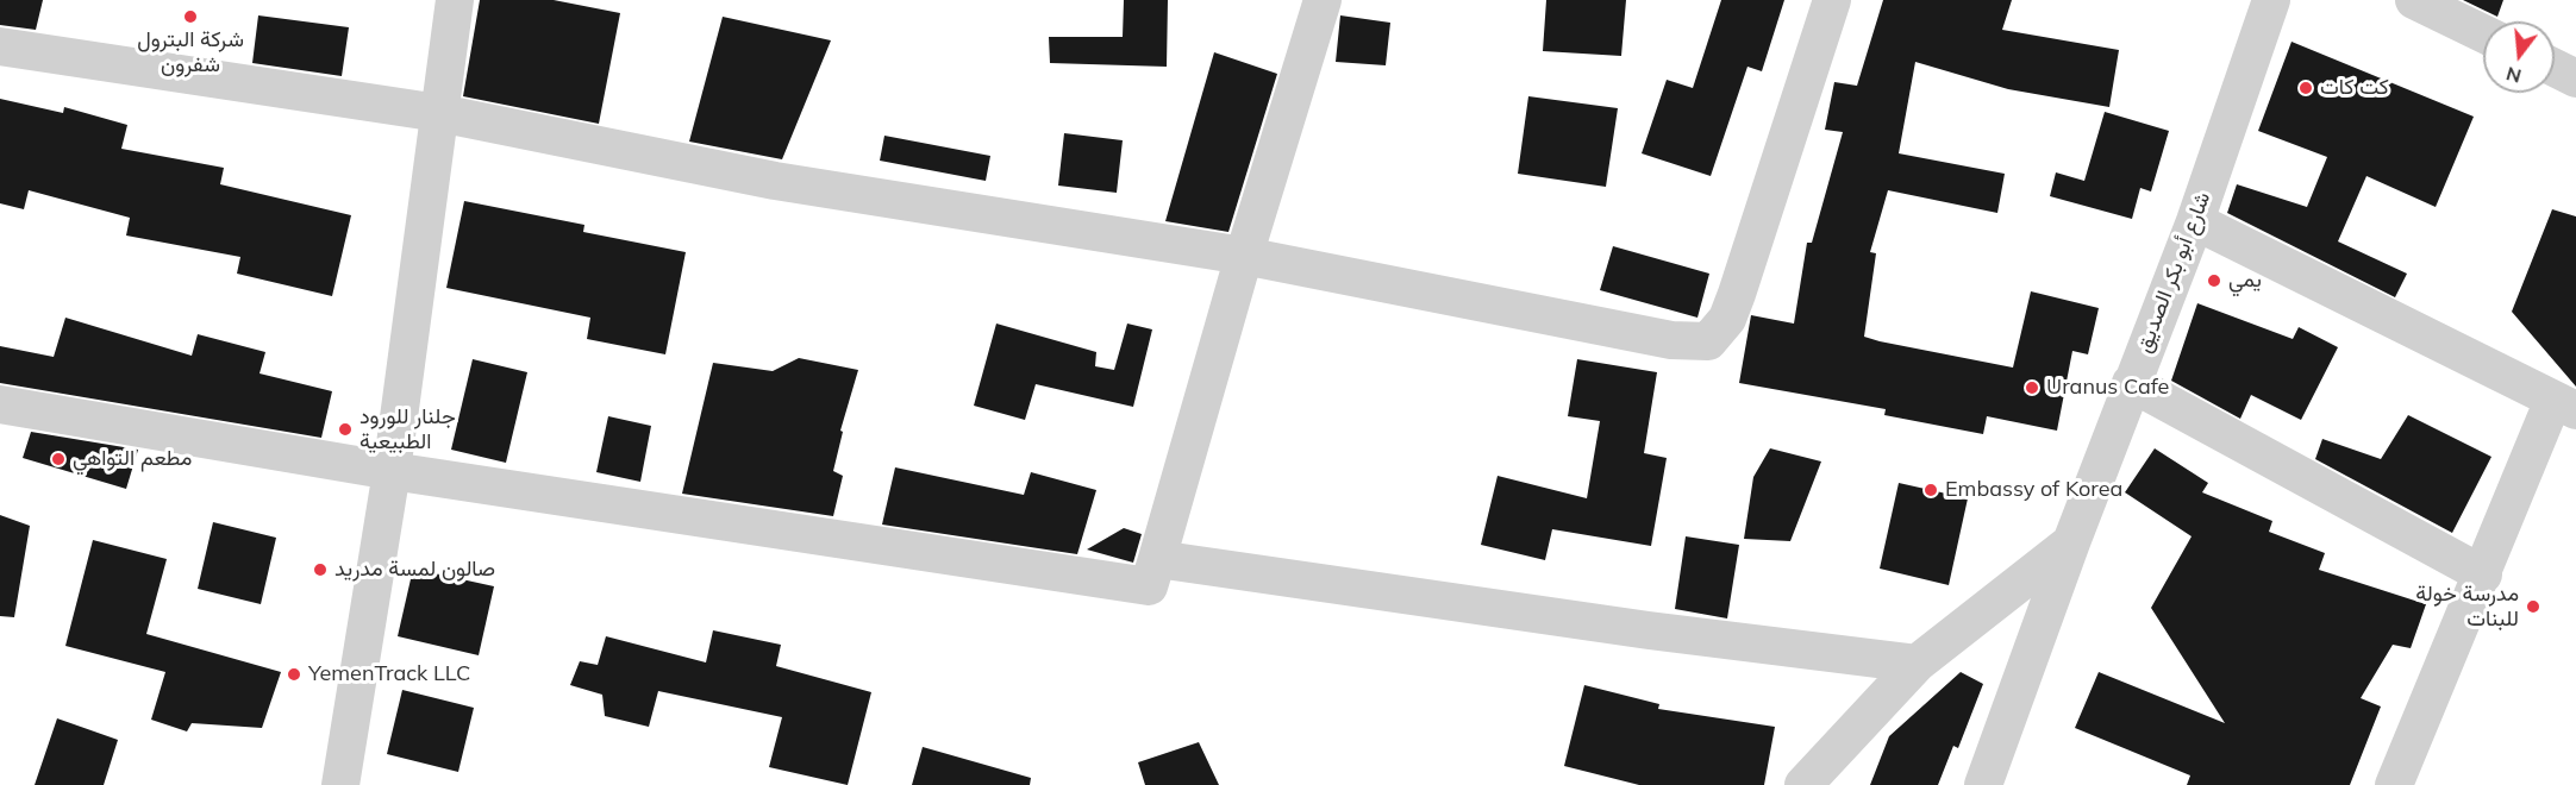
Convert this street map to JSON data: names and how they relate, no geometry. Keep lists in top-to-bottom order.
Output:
{
  "streets": {
    "street": ["شارع أبو بكر الصديق"]
  },
  "places": [
    "شركة البترول شفرون",
    "كت كات",
    "يمي",
    "Uranus Cafe",
    "جلنار للورود الطبيعية",
    "مطعم التواهي",
    "Embassy of Korea",
    "صالون لمسة مدريد",
    "مدرسة خولة للبنات",
    "YemenTrack LLC"
  ],
  "north": "bottom"
}
